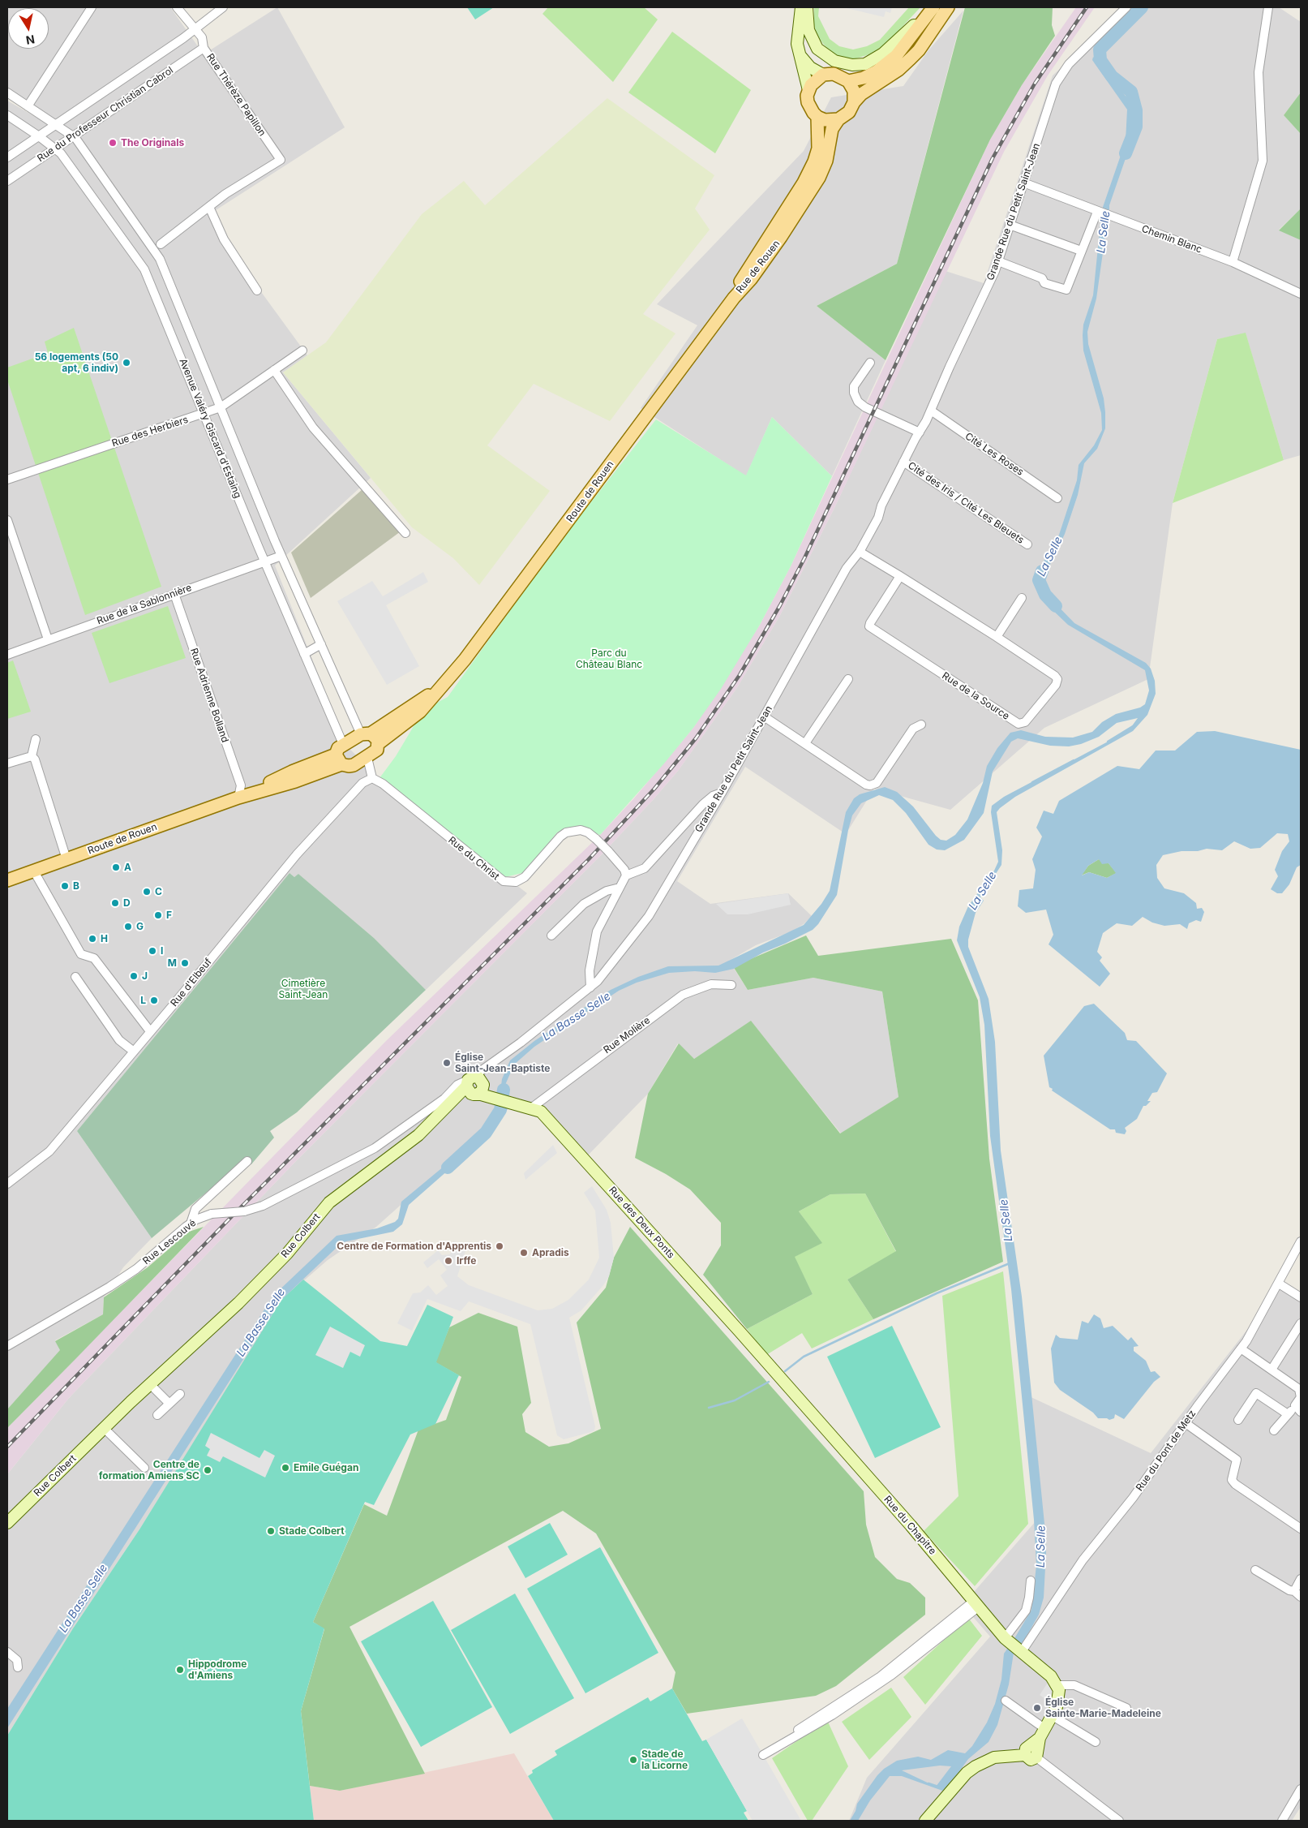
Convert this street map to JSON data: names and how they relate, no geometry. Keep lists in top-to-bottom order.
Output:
{
  "streets": {
    "main road": ["Rue de Rouen", "Route de Rouen"],
    "street": [
      "Rue Thérèze Papillon",
      "Rue du Professeur Christian Cabrol",
      "Grande Rue du Petit Saint-Jean",
      "Chemin Blanc",
      "Avenue Valéry Giscard d'Estaing",
      "Rue des Herbiers",
      "Cité Les Roses",
      "Cité des Iris / Cité Les Bleuets",
      "Rue de la Sablonnière",
      "Rue Adrienne Bolland",
      "Rue de la Source",
      "Rue du Christ",
      "Rue d'Elbeuf",
      "Rue Molière",
      "Rue des Deux Ponts",
      "Rue Colbert",
      "Rue Lescouvé",
      "Rue du Pont de Metz",
      "Rue du Chapitre"
    ]
  },
  "crossings": [
    ["Rue Thérèze Papillon", "Rue du Professeur Christian Cabrol"],
    ["Rue du Professeur Christian Cabrol", "Avenue Valéry Giscard d'Estaing"],
    ["Grande Rue du Petit Saint-Jean", "Chemin Blanc"],
    ["Grande Rue du Petit Saint-Jean", "Cité Les Roses"],
    ["Grande Rue du Petit Saint-Jean", "Cité des Iris / Cité Les Bleuets"],
    ["Grande Rue du Petit Saint-Jean", "Rue de la Source"],
    ["Grande Rue du Petit Saint-Jean", "Rue des Deux Ponts"],
    ["Grande Rue du Petit Saint-Jean", "Rue Lescouvé"],
    ["Rue de Rouen", "Route de Rouen"],
    ["Avenue Valéry Giscard d'Estaing", "Rue des Herbiers"],
    ["Avenue Valéry Giscard d'Estaing", "Route de Rouen"],
    ["Avenue Valéry Giscard d'Estaing", "Rue de la Sablonnière"],
    ["Route de Rouen", "Rue Adrienne Bolland"],
    ["Rue de la Sablonnière", "Rue Adrienne Bolland"],
    ["Rue du Christ", "Rue d'Elbeuf"],
    ["Rue Molière", "Rue des Deux Ponts"],
    ["Rue des Deux Ponts", "Rue Lescouvé"],
    ["Rue des Deux Ponts", "Rue du Chapitre"],
    ["Rue Colbert", "Rue Lescouvé"],
    ["Rue du Pont de Metz", "Rue du Chapitre"]
  ],
  "water": ["La Selle", "La Basse Selle"],
  "parks": ["Parc du Château Blanc", "Cimetière Saint-Jean"],
  "places": [
    "The Originals",
    "56 logements (50 apt, 6 indiv)",
    "A",
    "B",
    "C",
    "D",
    "F",
    "G",
    "H",
    "I",
    "M",
    "J",
    "L",
    "Église Saint-Jean-Baptiste",
    "Centre de Formation d'Apprentis",
    "Apradis",
    "Irffe",
    "Emile Guégan",
    "Centre de formation Amiens SC",
    "Stade Colbert",
    "Hippodrome d'Amiens",
    "Église Sainte-Marie-Madeleine",
    "Stade de la Licorne"
  ],
  "north": "bottom"
}
